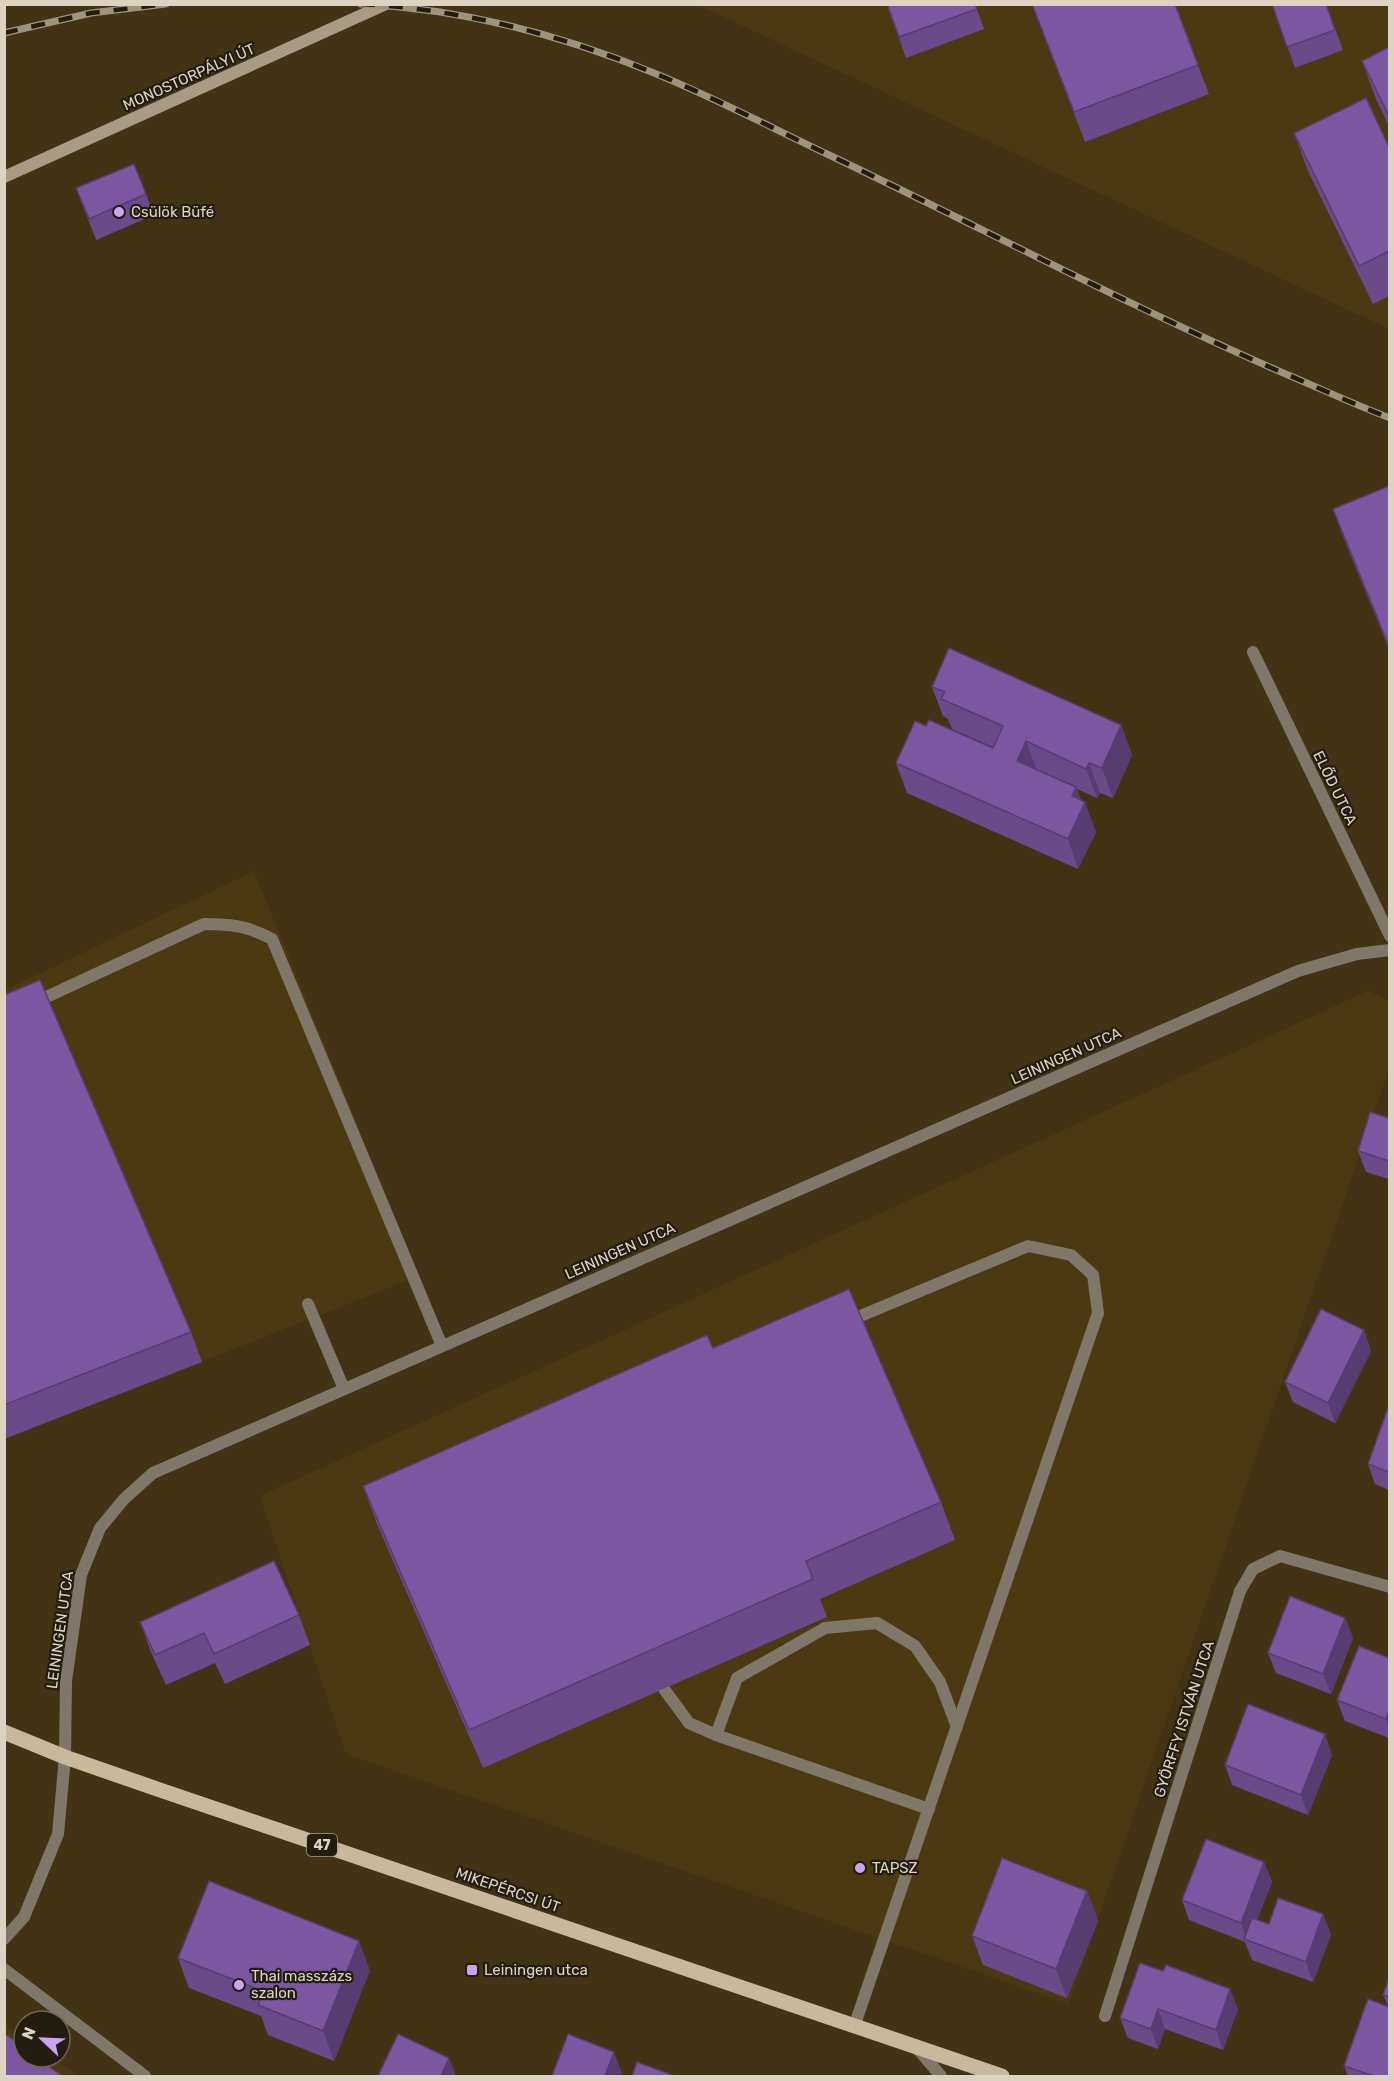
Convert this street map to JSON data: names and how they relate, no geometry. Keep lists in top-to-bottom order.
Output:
{
  "streets": {
    "main road": ["47", "MIKEPÉRCSI ÚT"],
    "street": [
      "MONOSTORPÁLYI ÚT",
      "ELŐD UTCA",
      "LEININGEN UTCA",
      "GYÖRFFY ISTVÁN UTCA"
    ]
  },
  "crossings": [
    ["LEININGEN UTCA", "MIKEPÉRCSI ÚT"]
  ],
  "places": {
    "other": ["Csülök Büfé", "TAPSZ", "Thai masszázs szalon"],
    "transit": ["Leiningen utca"]
  },
  "north": "top left"
}
